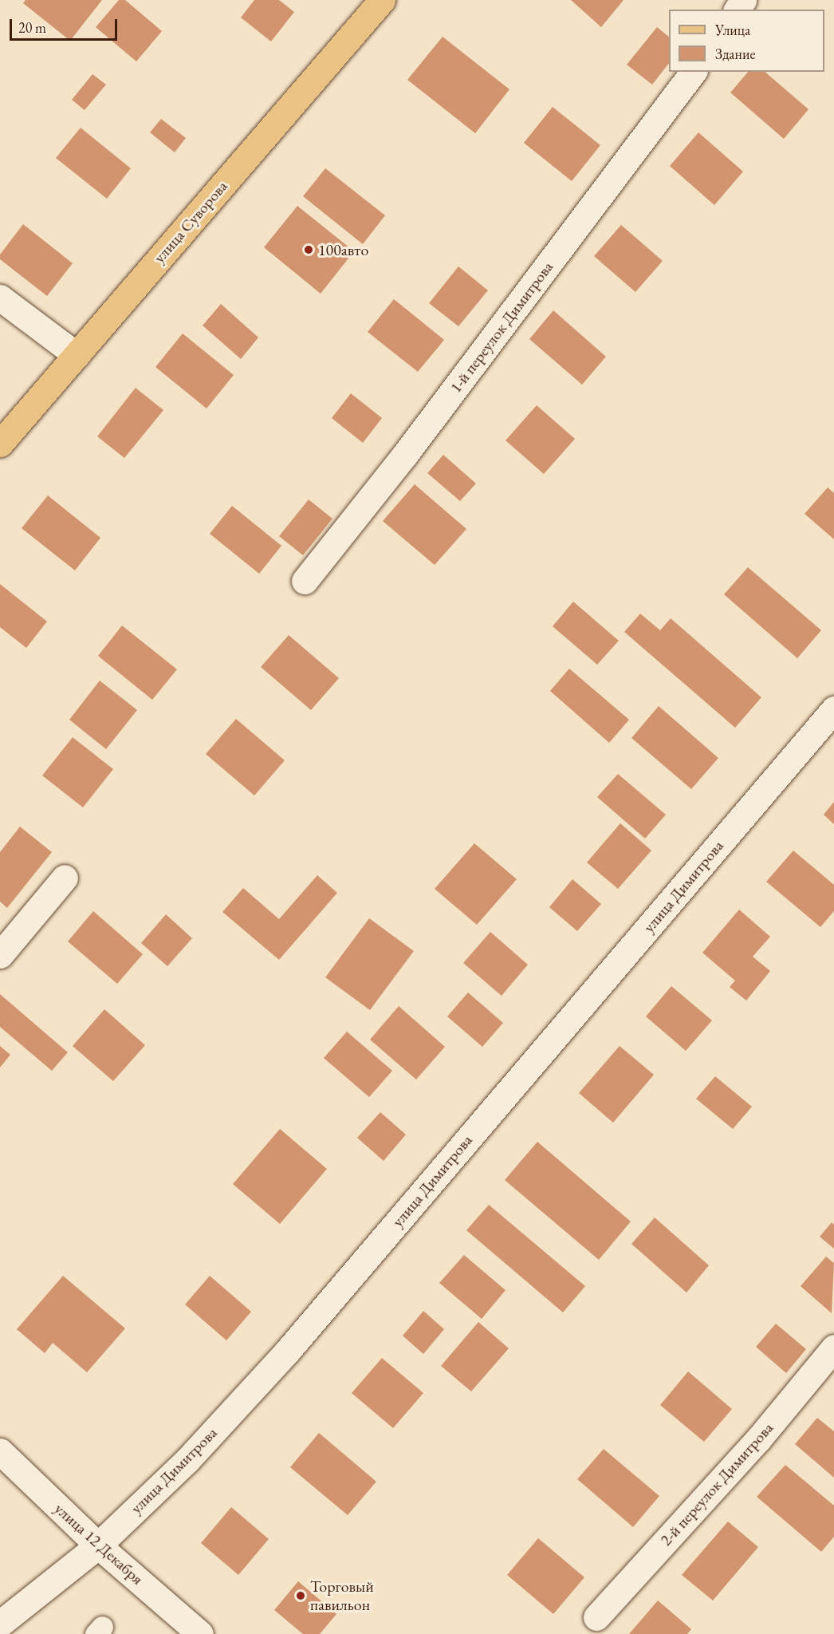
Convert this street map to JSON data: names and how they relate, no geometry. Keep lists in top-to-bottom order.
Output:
{
  "streets": {
    "main road": [
      "улица Суворова",
      "1-й переулок Димитрова",
      "улица Димитрова",
      "2-й переулок Димитрова",
      "улица 12 Декабря"
    ]
  },
  "crossings": [
    ["улица Димитрова", "улица 12 Декабря"]
  ],
  "places": ["100авто", "Торговый павильон"],
  "legend": ["Улица", "Здание"],
  "scale_bar": "20 m"
}
